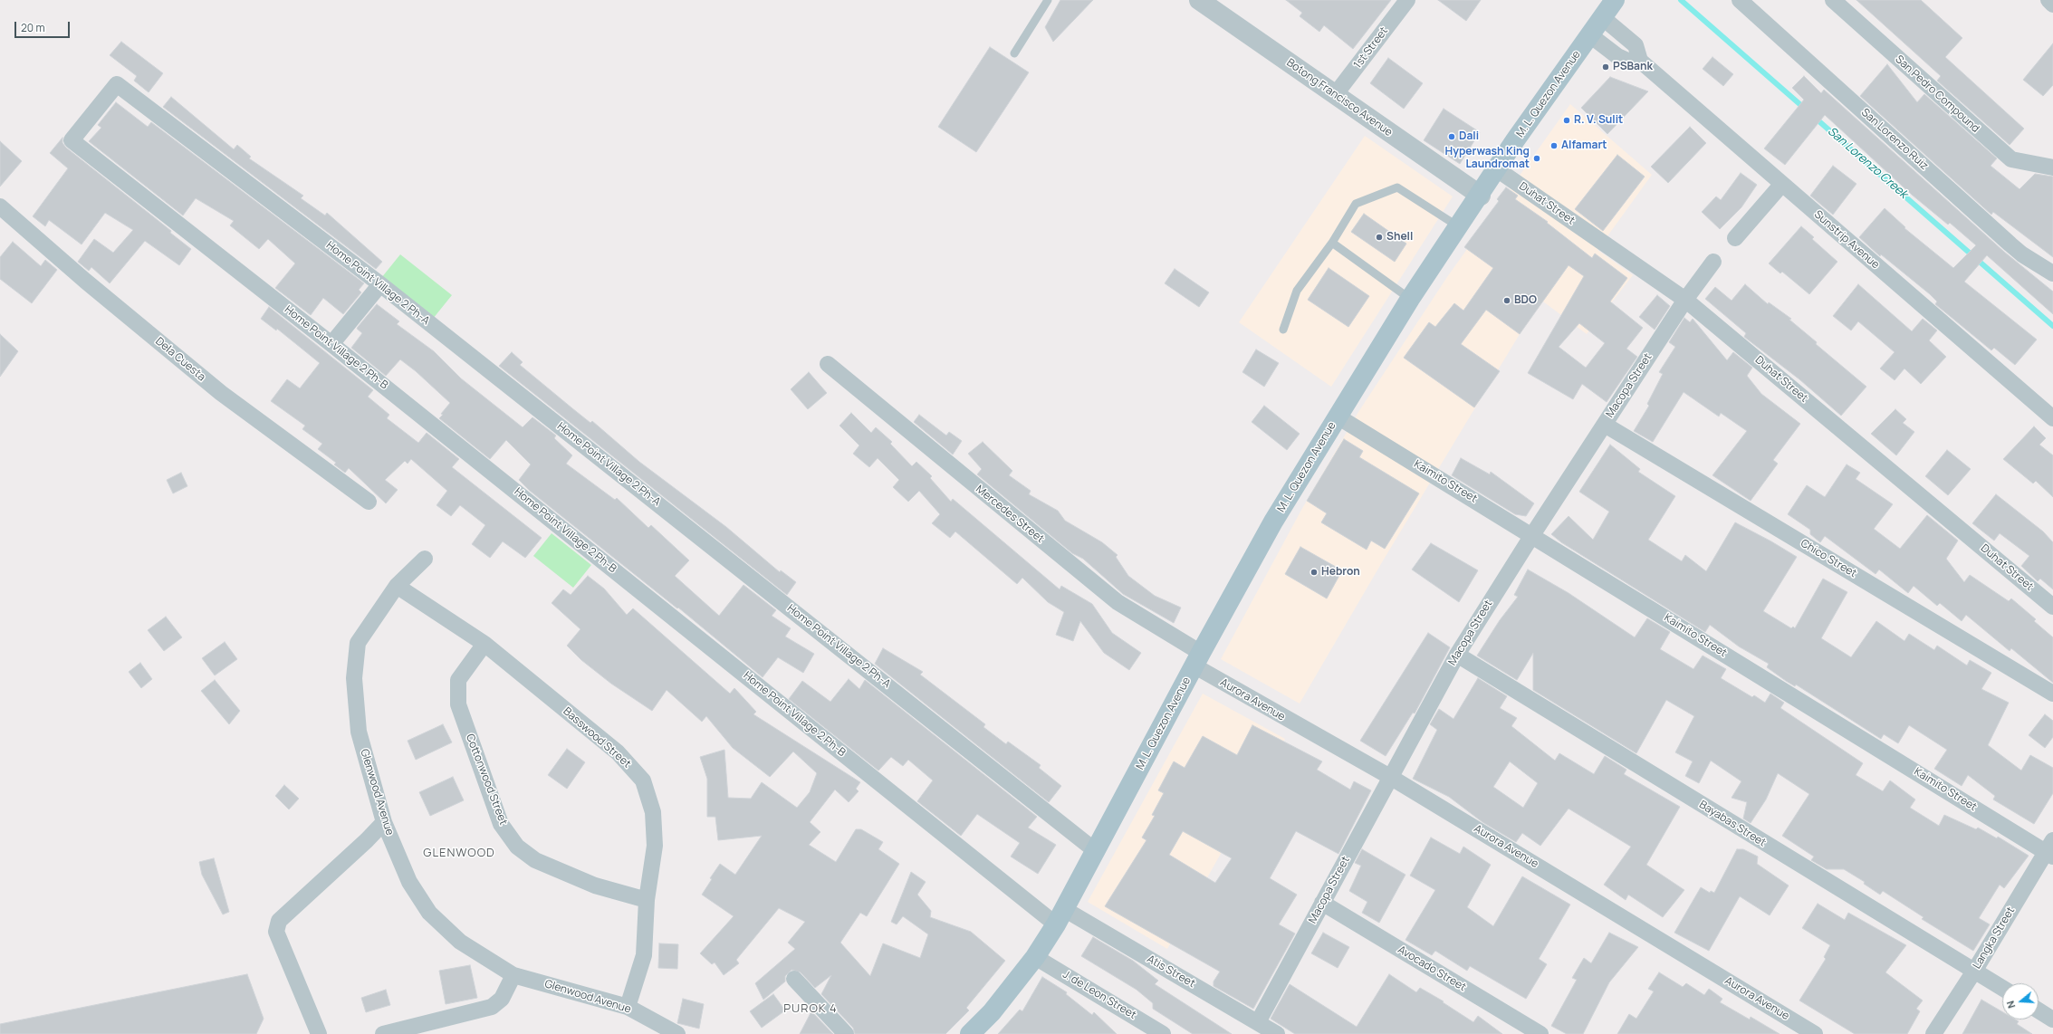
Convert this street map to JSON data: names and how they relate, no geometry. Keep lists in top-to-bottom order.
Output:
{
  "streets": {
    "main road": ["M. L. Quezon Avenue"],
    "street": [
      "1st Street",
      "San Pedro Compound",
      "Botong Francisco Avenue",
      "San Lorenzo Ruiz",
      "Duhat Street",
      "Sunstrip Avenue",
      "Home Point Village 2 Ph-A",
      "Home Point Village 2 Ph-B",
      "Dela Cuesta",
      "Macopa Street",
      "Kaimito Street",
      "Mercedes Street",
      "Chico Street",
      "Aurora Avenue",
      "Basswood Street",
      "Cottonwood Street",
      "Glenwood Avenue",
      "Bayabas Street",
      "Langka Street",
      "Avocado Street",
      "Atis Street",
      "J. de Leon Street"
    ]
  },
  "crossings": [
    ["1st Street", "Botong Francisco Avenue"],
    ["M. L. Quezon Avenue", "Botong Francisco Avenue"],
    ["M. L. Quezon Avenue", "Duhat Street"],
    ["M. L. Quezon Avenue", "Home Point Village 2 Ph-A"],
    ["M. L. Quezon Avenue", "Home Point Village 2 Ph-B"],
    ["M. L. Quezon Avenue", "Kaimito Street"],
    ["M. L. Quezon Avenue", "Mercedes Street"],
    ["M. L. Quezon Avenue", "Aurora Avenue"],
    ["M. L. Quezon Avenue", "Atis Street"],
    ["M. L. Quezon Avenue", "J. de Leon Street"],
    ["Duhat Street", "Macopa Street"],
    ["Home Point Village 2 Ph-A", "Home Point Village 2 Ph-B"],
    ["Home Point Village 2 Ph-B", "Atis Street"],
    ["Macopa Street", "Kaimito Street"],
    ["Macopa Street", "Chico Street"],
    ["Macopa Street", "Aurora Avenue"],
    ["Macopa Street", "Bayabas Street"],
    ["Macopa Street", "Avocado Street"],
    ["Macopa Street", "Atis Street"],
    ["Kaimito Street", "Langka Street"],
    ["Mercedes Street", "Aurora Avenue"],
    ["Basswood Street", "Cottonwood Street"],
    ["Basswood Street", "Glenwood Avenue"],
    ["Bayabas Street", "Langka Street"]
  ],
  "districts": ["GLENWOOD", "PUROK 4"],
  "water": ["San Lorenzo Creek"],
  "places": [
    "PSBank",
    "R. V. Sulit",
    "Dali",
    "Alfamart",
    "Hyperwash King Laundromat",
    "Shell",
    "BDO",
    "Hebron"
  ],
  "scale_bar": "20 m",
  "north": "left"
}
